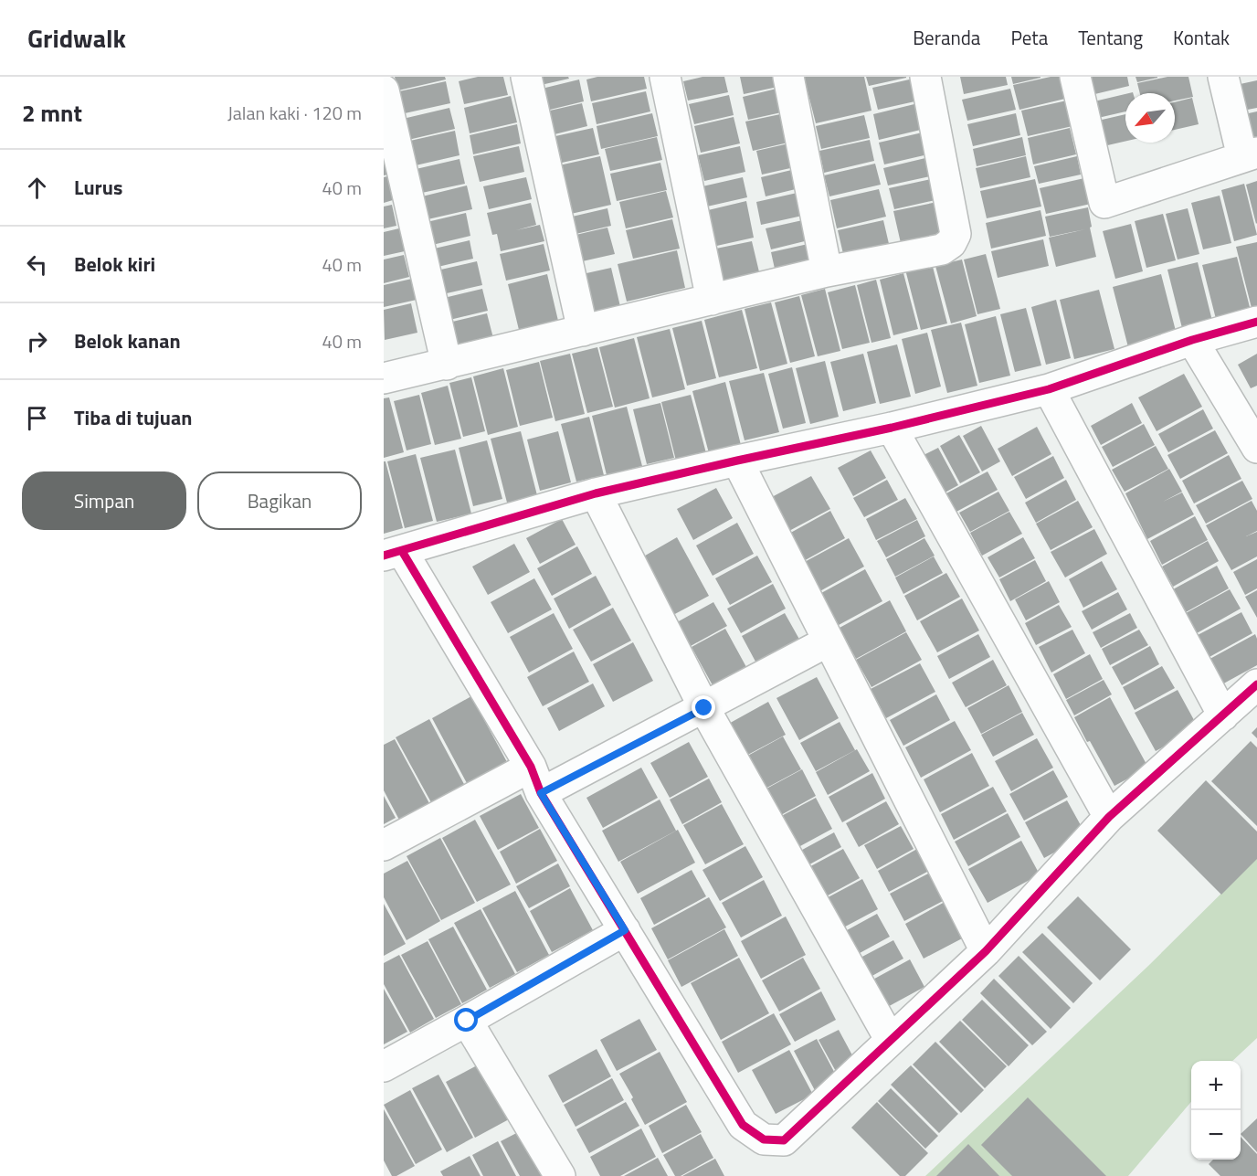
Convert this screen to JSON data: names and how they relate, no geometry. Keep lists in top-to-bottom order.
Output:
{
  "north": "bottom left",
  "page": {
    "header": "Gridwalk",
    "nav": [
      "Beranda",
      "Peta",
      "Tentang",
      "Kontak"
    ],
    "heading": ["2 mnt", "Jalan kaki · 120 m"],
    "list": [
      ["Lurus", "40 m"],
      ["Belok kiri", "40 m"],
      ["Belok kanan", "40 m"],
      "Tiba di tujuan"
    ],
    "buttons": ["Simpan", "Bagikan"],
    "map_buttons": ["+", "−"]
  }
}
